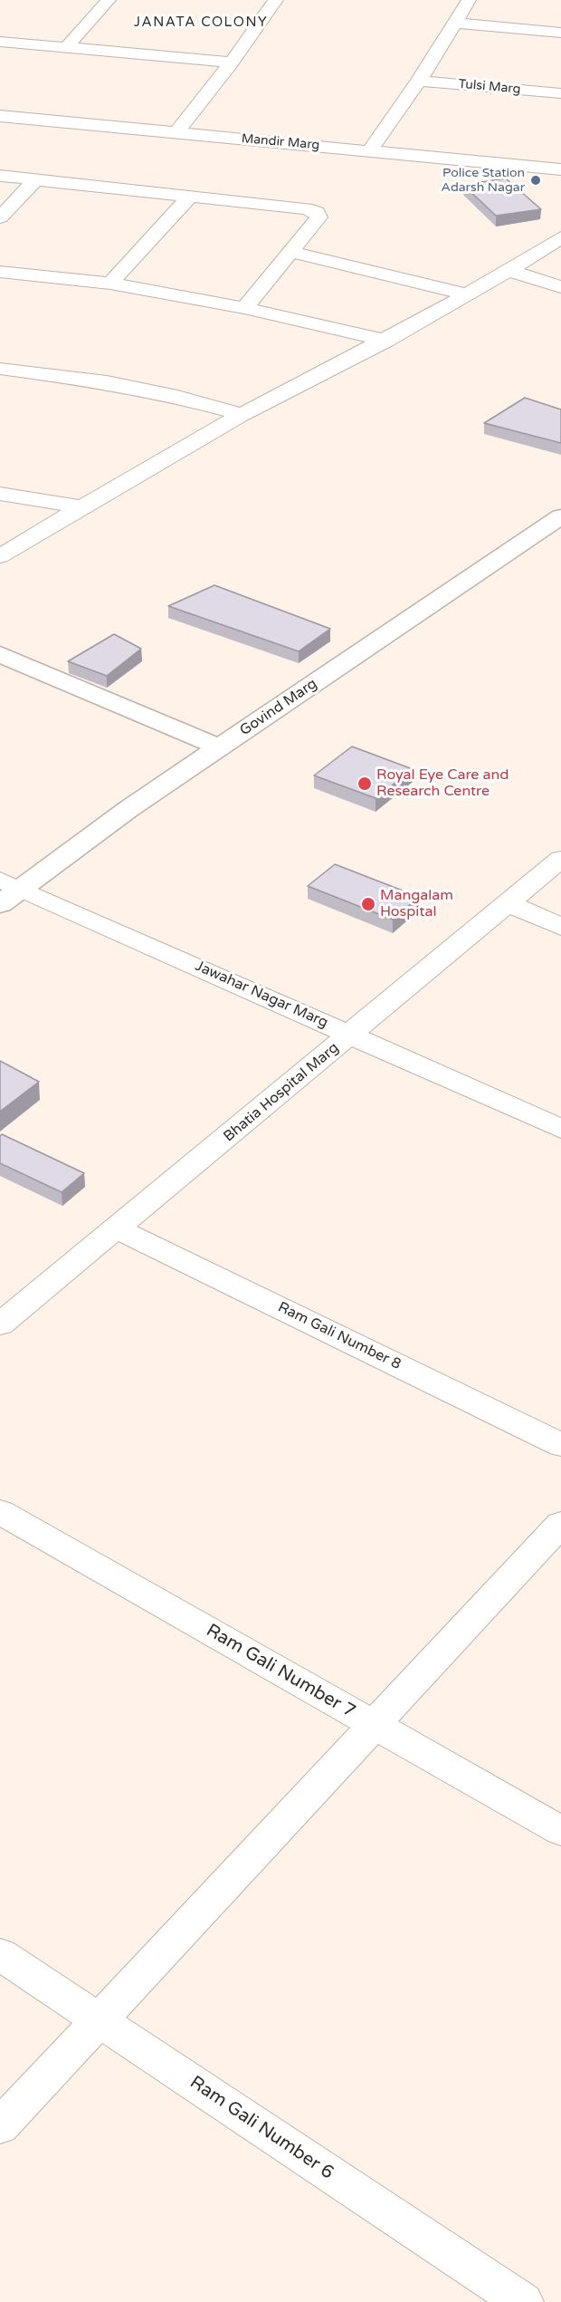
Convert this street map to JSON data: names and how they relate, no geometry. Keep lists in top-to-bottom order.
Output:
{
  "streets": {
    "street": [
      "Tulsi Marg",
      "Mandir Marg",
      "Govind Marg",
      "Jawahar Nagar Marg",
      "Bhatia Hospital Marg",
      "Ram Gali Number 8",
      "Ram Gali Number 7",
      "Ram Gali Number 6"
    ]
  },
  "crossings": [
    ["Govind Marg", "Jawahar Nagar Marg"],
    ["Jawahar Nagar Marg", "Bhatia Hospital Marg"],
    ["Bhatia Hospital Marg", "Ram Gali Number 8"]
  ],
  "districts": ["JANATA COLONY"],
  "places": ["Police Station Adarsh Nagar", "Royal Eye Care and Research Centre", "Mangalam Hospital"]
}
